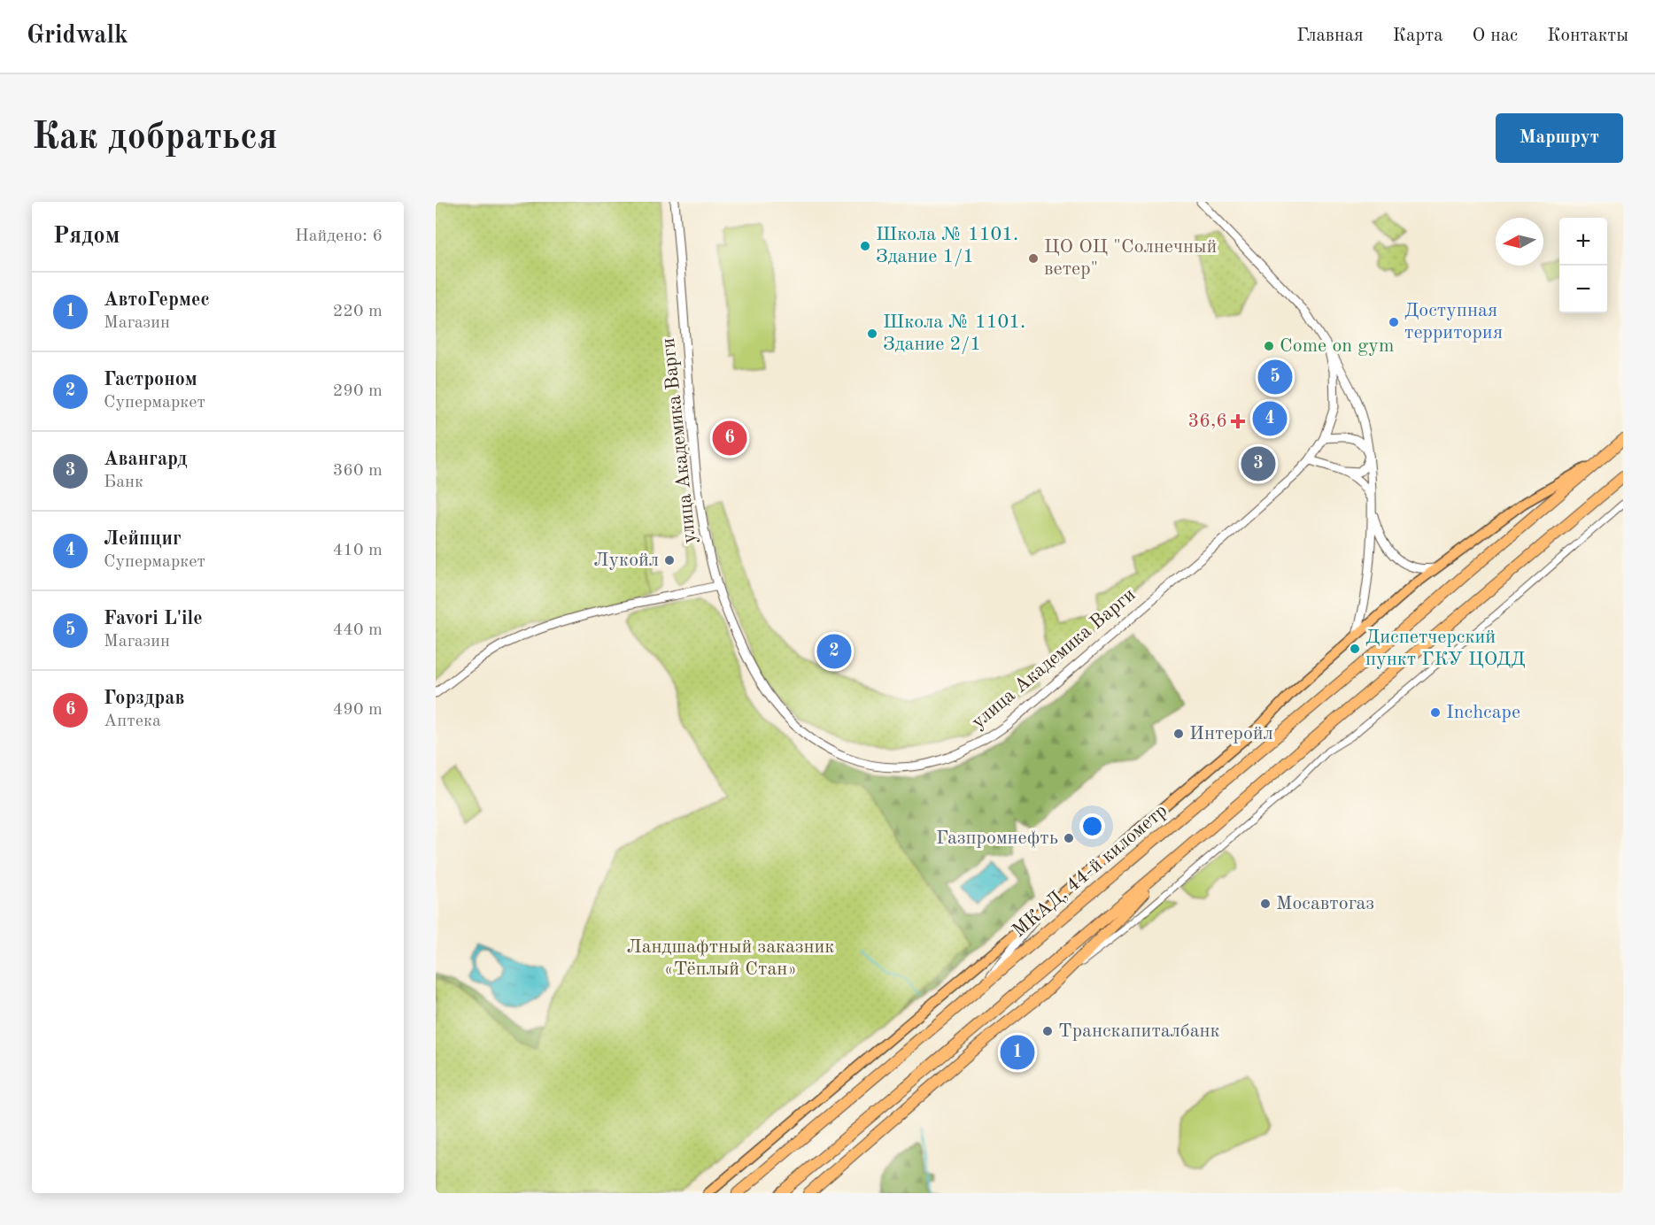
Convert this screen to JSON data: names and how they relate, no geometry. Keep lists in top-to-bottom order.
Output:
{
  "streets": {
    "highway": ["МКАД, 44-й километр"],
    "street": ["улица Академика Варги"]
  },
  "parks": ["Ландшафтный заказник «Тёплый Стан»"],
  "places": {
    "other": [
      "Школа № 1101. Здание 1/1",
      "ЦО ОЦ \"Солнечный ветер\"",
      "Доступная территория",
      "Школа № 1101. Здание 2/1",
      "Come on gym",
      "Лукойл",
      "Диспетчерский пункт ГКУ ЦОДД",
      "Inchcape",
      "Интеройл",
      "Газпромнефть",
      "Мосавтогаз",
      "Транскапиталбанк"
    ],
    "health": ["36,6"]
  },
  "north": "left",
  "page": {
    "header": "Gridwalk",
    "nav": [
      "Главная",
      "Карта",
      "О нас",
      "Контакты"
    ],
    "buttons": "Маршрут",
    "title": "Как добраться",
    "heading": ["Рядом", "Найдено: 6"],
    "map_buttons": ["+", "−"],
    "list": [
      {
        "mark": "1",
        "name": "АвтоГермес",
        "note": "Магазин",
        "value": "220 m"
      },
      {
        "mark": "2",
        "name": "Гастроном",
        "note": "Супермаркет",
        "value": "290 m"
      },
      {
        "mark": "3",
        "name": "Авангард",
        "note": "Банк",
        "value": "360 m"
      },
      {
        "mark": "4",
        "name": "Лейпциг",
        "note": "Супермаркет",
        "value": "410 m"
      },
      {
        "mark": "5",
        "name": "Favori L'ile",
        "note": "Магазин",
        "value": "440 m"
      },
      {
        "mark": "6",
        "name": "Горздрав",
        "note": "Аптека",
        "value": "490 m"
      }
    ],
    "pins": [
      "5",
      "4",
      "6",
      "3",
      "2",
      "1"
    ]
  }
}
